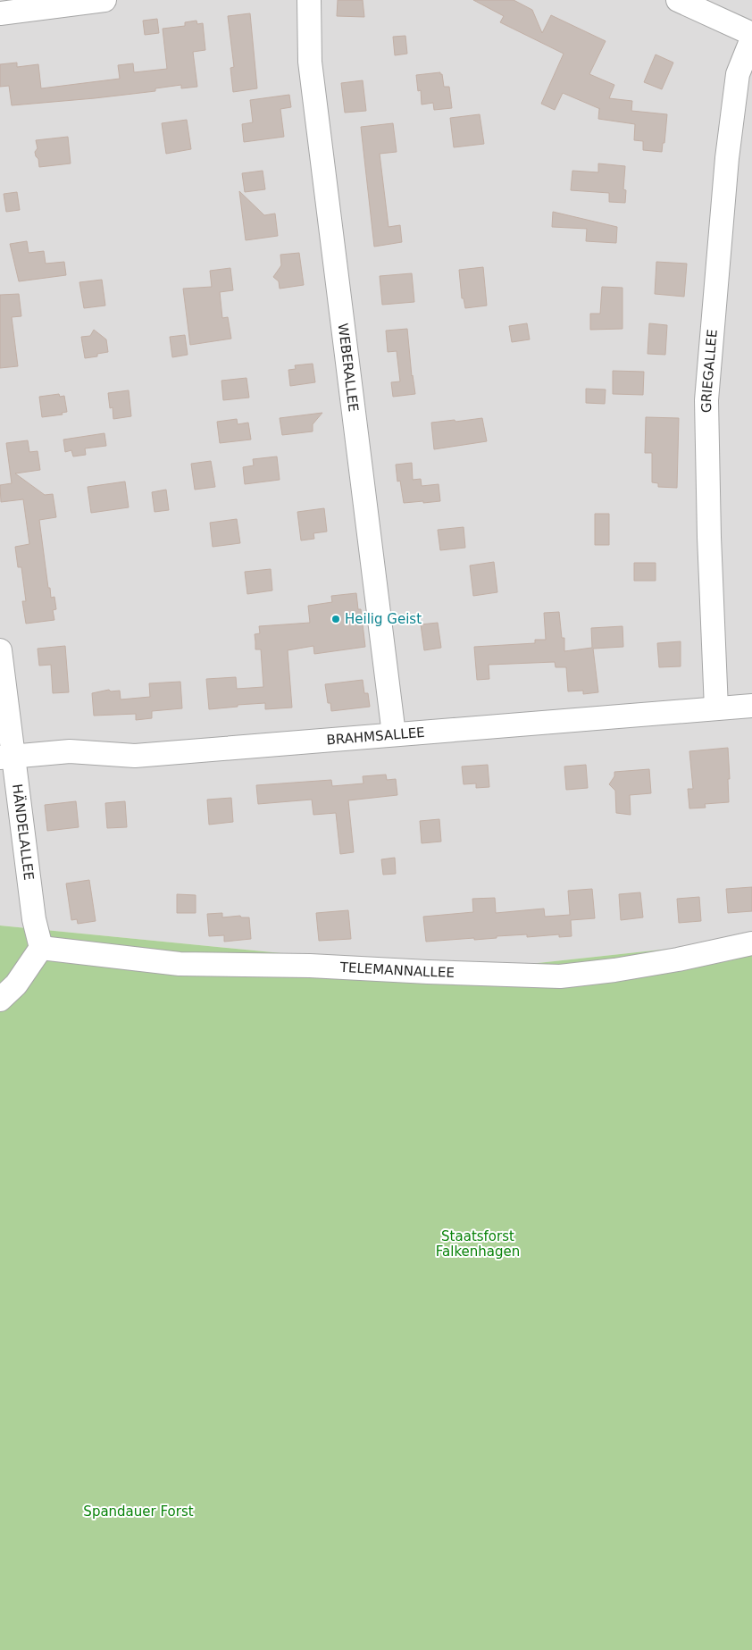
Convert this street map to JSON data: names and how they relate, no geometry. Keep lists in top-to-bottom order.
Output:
{
  "streets": {
    "street": [
      "WEBERALLEE",
      "GRIEGALLEE",
      "BRAHMSALLEE",
      "HÄNDELALLEE",
      "TELEMANNALLEE"
    ]
  },
  "crossings": [
    ["WEBERALLEE", "BRAHMSALLEE"],
    ["GRIEGALLEE", "BRAHMSALLEE"],
    ["BRAHMSALLEE", "HÄNDELALLEE"],
    ["HÄNDELALLEE", "TELEMANNALLEE"]
  ],
  "parks": ["Staatsforst Falkenhagen", "Spandauer Forst"],
  "places": ["Heilig Geist"]
}
